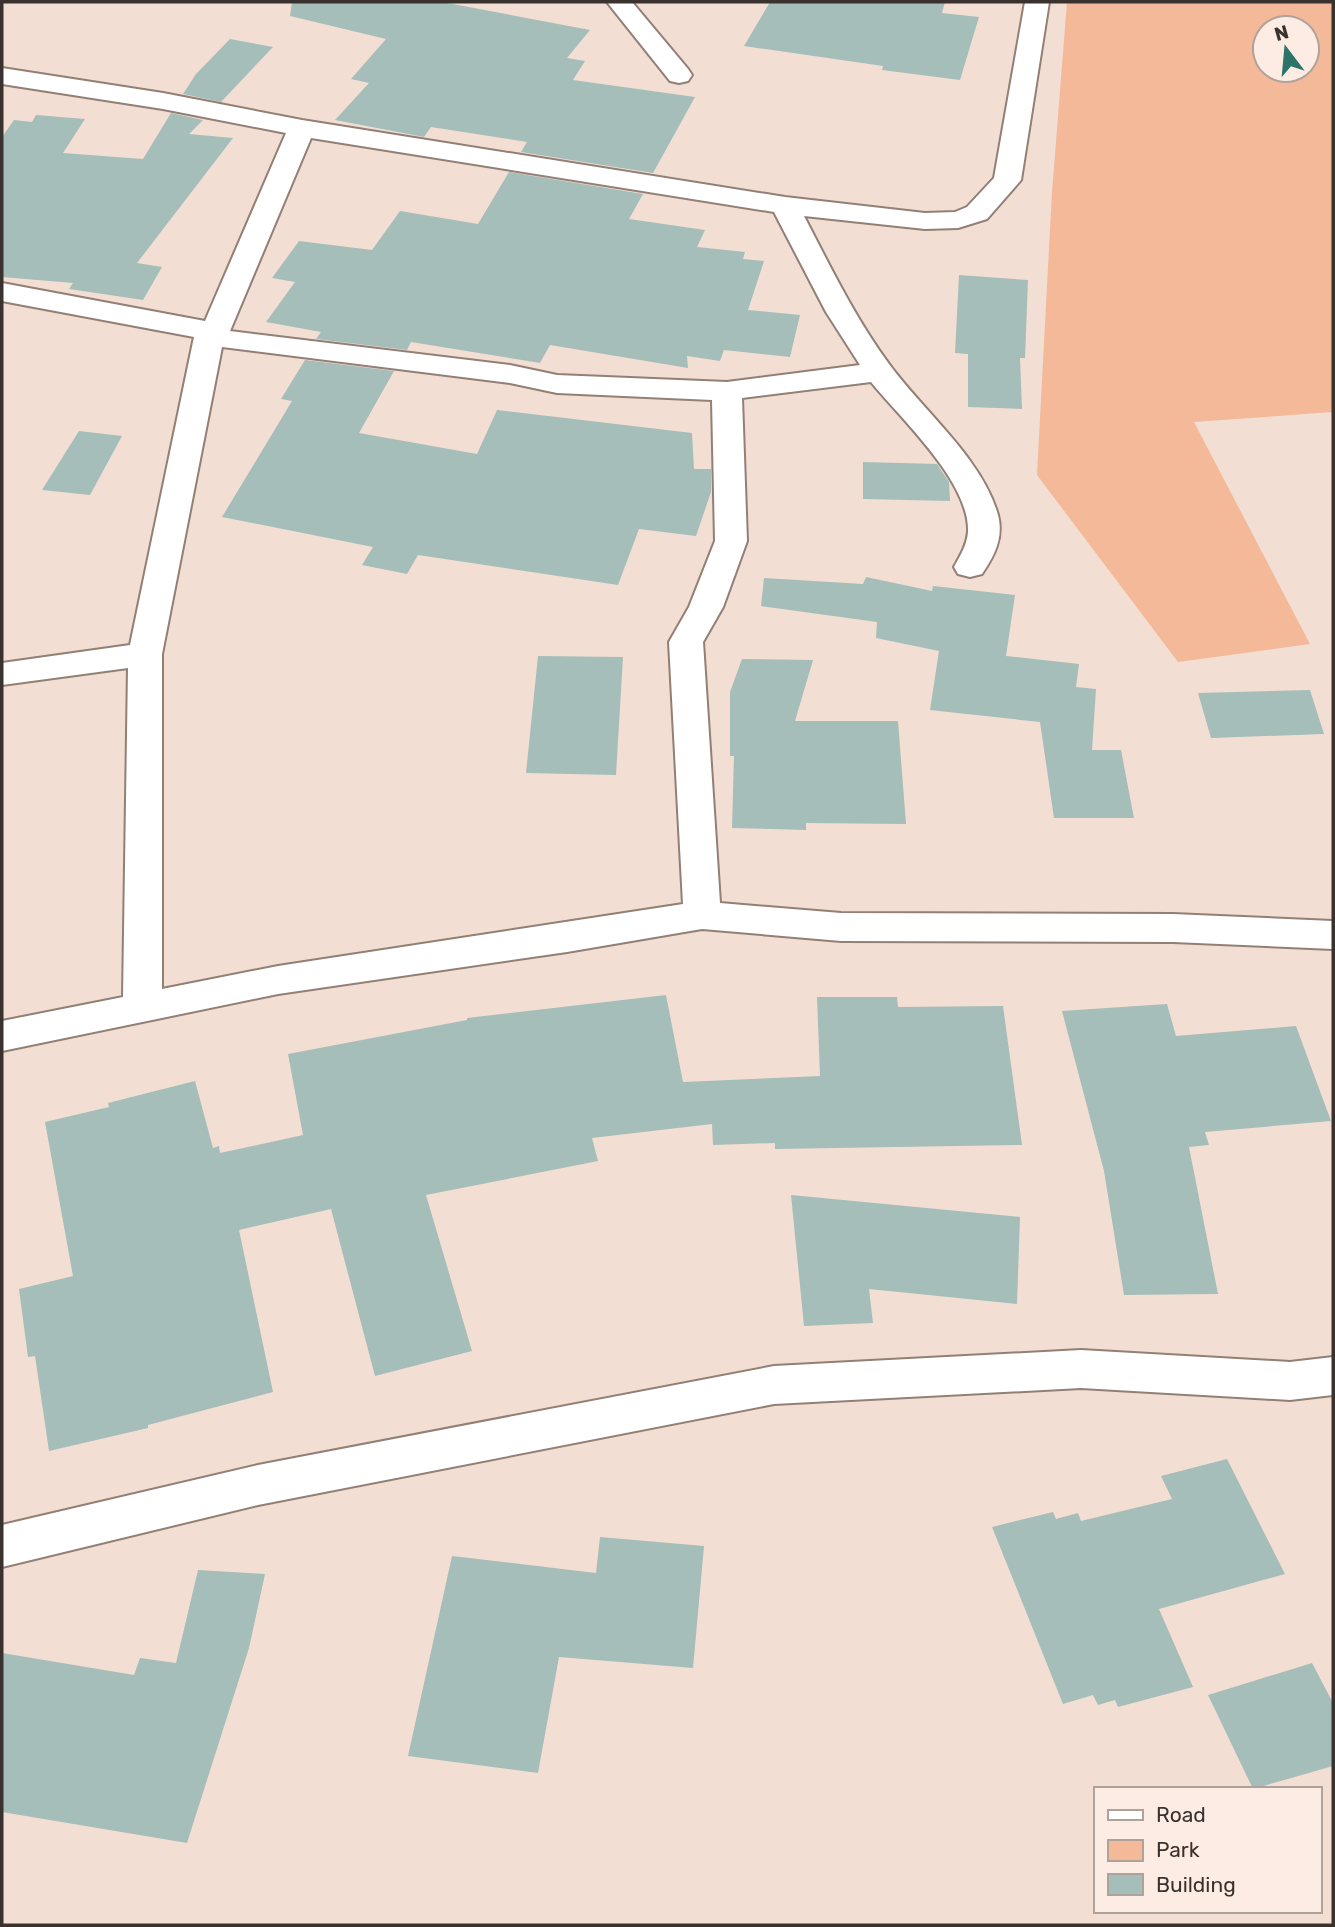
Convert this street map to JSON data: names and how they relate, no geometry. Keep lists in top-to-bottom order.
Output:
{
  "legend": ["Road", "Park", "Building"],
  "north": "top"
}
